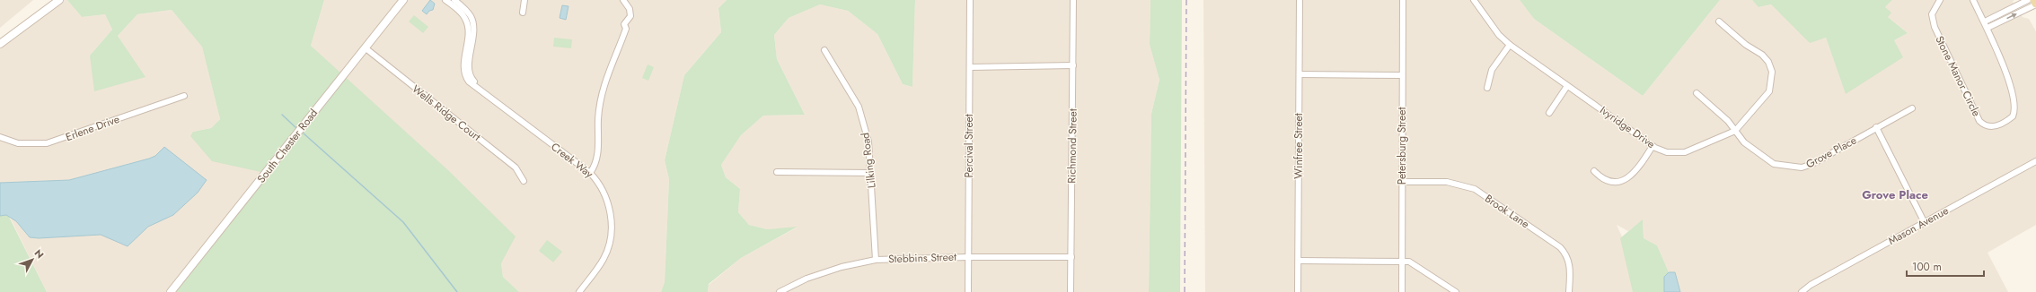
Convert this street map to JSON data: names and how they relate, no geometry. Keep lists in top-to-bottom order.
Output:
{
  "streets": {
    "street": [
      "Stone Manor Circle",
      "Wells Ridge Court",
      "Ivyridge Drive",
      "Erlene Drive",
      "South Chester Road",
      "Percival Street",
      "Richmond Street",
      "Winfree Street",
      "Petersburg Street",
      "Grove Place",
      "Creek Way",
      "Lilking Road",
      "Brook Lane",
      "Mason Avenue",
      "Stebbins Street"
    ]
  },
  "crossings": [
    ["Wells Ridge Court", "South Chester Road"],
    ["Ivyridge Drive", "Grove Place"],
    ["Percival Street", "Stebbins Street"],
    ["Richmond Street", "Stebbins Street"],
    ["Petersburg Street", "Brook Lane"],
    ["Lilking Road", "Stebbins Street"]
  ],
  "districts": ["Grove Place"],
  "scale_bar": "100 m",
  "north": "top right"
}
